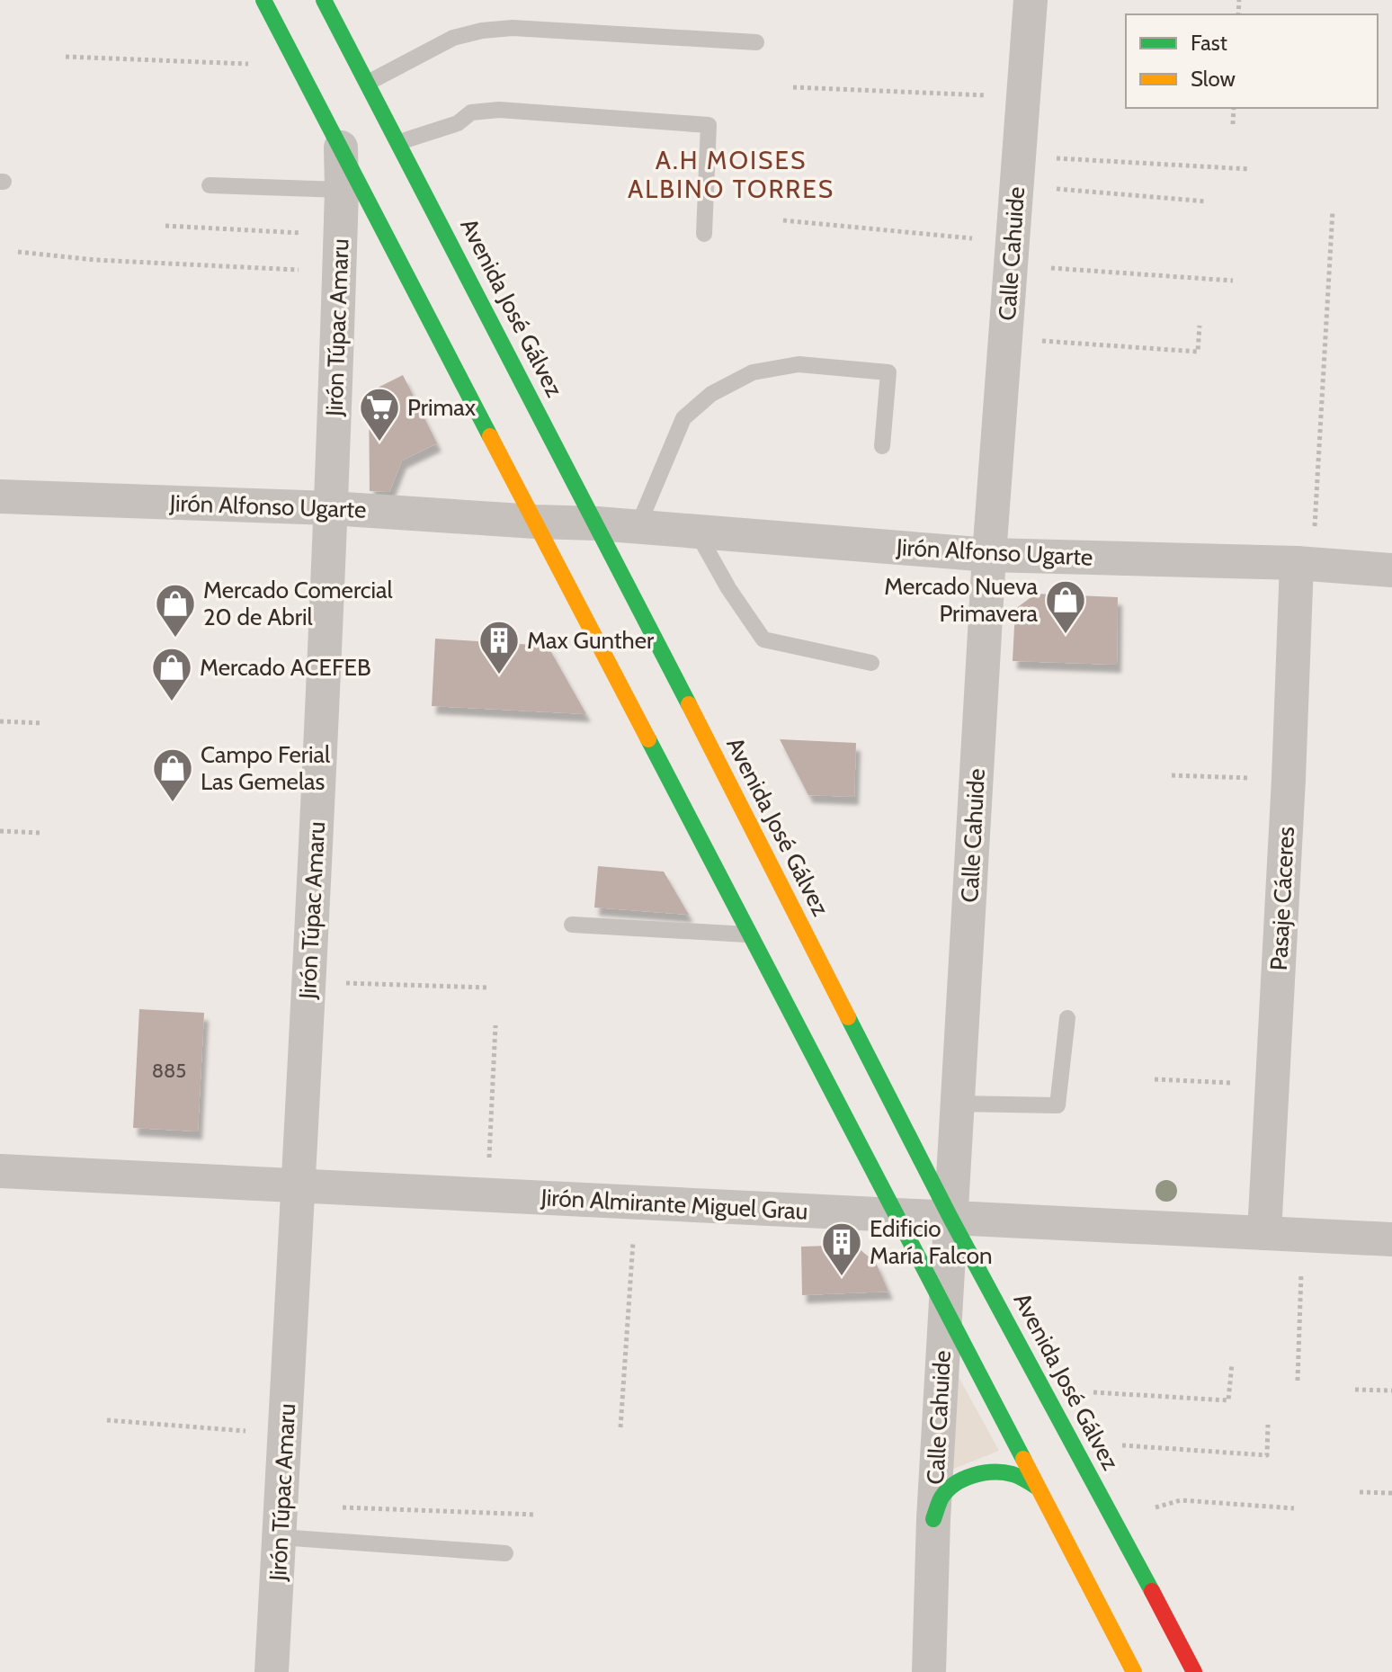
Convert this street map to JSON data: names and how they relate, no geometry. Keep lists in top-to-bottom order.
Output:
{
  "streets": {
    "main road": ["Avenida José Gálvez"],
    "street": [
      "Calle Cahuide",
      "Jirón Túpac Amaru",
      "Jirón Alfonso Ugarte",
      "Pasaje Cáceres",
      "Jirón Almirante Miguel Grau"
    ]
  },
  "crossings": [
    ["Calle Cahuide", "Avenida José Gálvez"],
    ["Calle Cahuide", "Jirón Alfonso Ugarte"],
    ["Calle Cahuide", "Jirón Almirante Miguel Grau"],
    ["Avenida José Gálvez", "Jirón Alfonso Ugarte"],
    ["Avenida José Gálvez", "Jirón Almirante Miguel Grau"],
    ["Jirón Túpac Amaru", "Jirón Alfonso Ugarte"],
    ["Jirón Túpac Amaru", "Jirón Almirante Miguel Grau"],
    ["Jirón Alfonso Ugarte", "Pasaje Cáceres"],
    ["Pasaje Cáceres", "Jirón Almirante Miguel Grau"]
  ],
  "districts": ["A.H MOISES ALBINO TORRES"],
  "places": {
    "supermarket": ["Primax"],
    "shop": [
      "Mercado Nueva Primavera",
      "Mercado Comercial 20 de Abril",
      "Mercado ACEFEB",
      "Campo Ferial Las Gemelas"
    ],
    "building": ["Max Gunther", "Edificio María Falcon"]
  },
  "house_numbers": ["885"],
  "legend": ["Fast", "Slow"]
}
